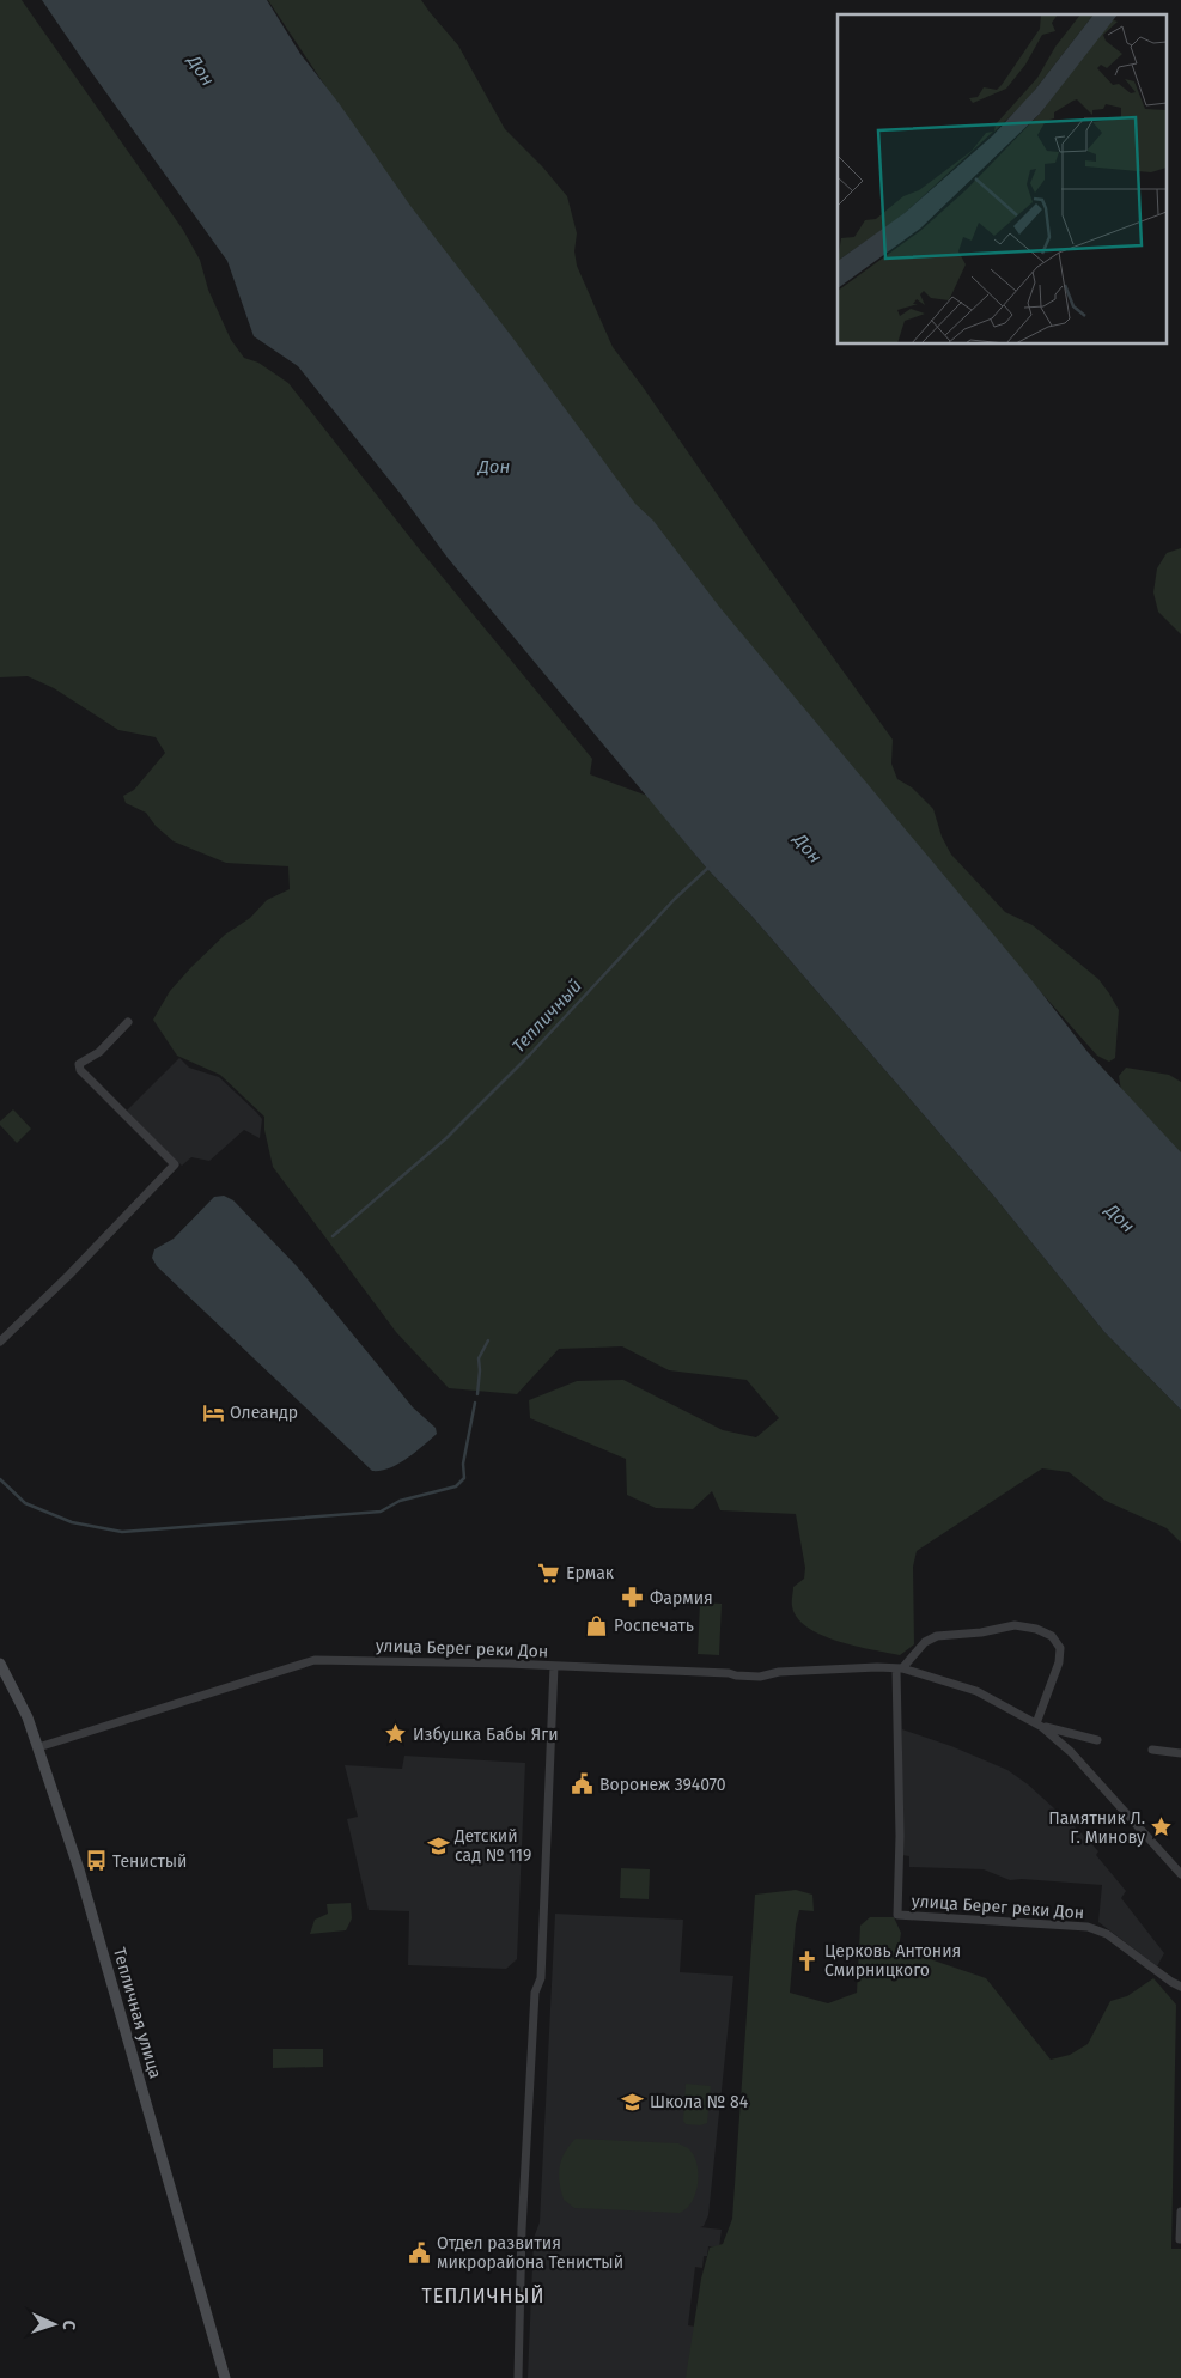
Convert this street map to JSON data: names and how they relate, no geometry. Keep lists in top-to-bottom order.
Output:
{
  "streets": {
    "street": ["улица Берег реки Дон", "Тепличная улица"]
  },
  "crossings": [
    ["улица Берег реки Дон", "Тепличная улица"]
  ],
  "districts": ["ТЕПЛИЧНЫЙ"],
  "water": ["Дон", "Тепличный"],
  "places": {
    "hotel": ["Олеандр"],
    "supermarket": ["Ермак"],
    "pharmacy": ["Фармия"],
    "shop": ["Роспечать"],
    "place": ["Избушка Бабы Яги", "Памятник Л. Г. Минову"],
    "public building": ["Воронеж 394070", "Отдел развития микрорайона Тенистый"],
    "school or university": ["Детский сад № 119", "Школа № 84"],
    "bus stop": ["Тенистый"],
    "church": ["Церковь Антония Смирницкого"]
  },
  "north": "right"
}
